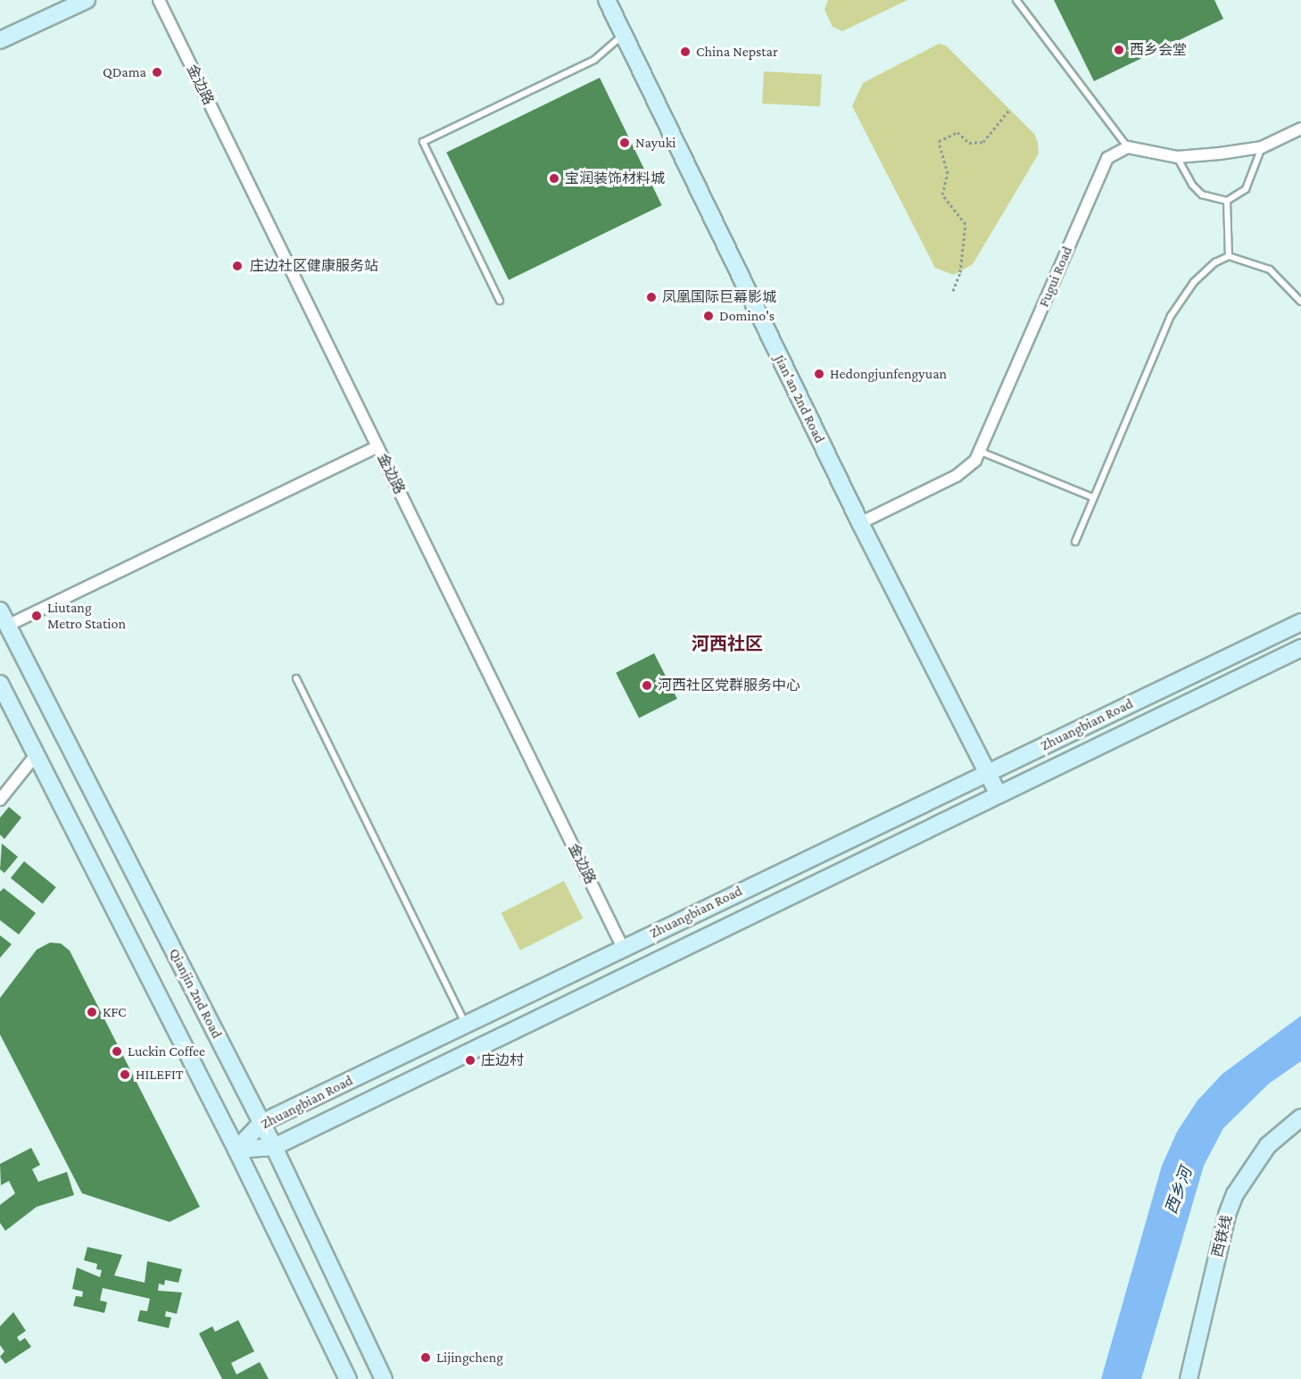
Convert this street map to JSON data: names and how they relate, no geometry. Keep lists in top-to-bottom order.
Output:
{
  "streets": {
    "main road": [
      "Jian'an 2nd Road",
      "Zhuangbian Road",
      "Qianjin 2nd Road",
      "西铁线"
    ],
    "street": ["金边路", "Fugui Road"]
  },
  "crossings": [
    ["金边路", "Zhuangbian Road"],
    ["Fugui Road", "Jian'an 2nd Road"],
    ["Jian'an 2nd Road", "Zhuangbian Road"],
    ["Zhuangbian Road", "Qianjin 2nd Road"]
  ],
  "districts": ["河西社区"],
  "water": ["西乡河"],
  "places": [
    "西乡会堂",
    "China Nepstar",
    "QDama",
    "Nayuki",
    "宝润装饰材料城",
    "庄边社区健康服务站",
    "凤凰国际巨幕影城",
    "Domino's",
    "Hedongjunfengyuan",
    "Liutang Metro Station",
    "河西社区党群服务中心",
    "KFC",
    "Luckin Coffee",
    "庄边村",
    "HILEFIT",
    "Lijingcheng"
  ]
}
